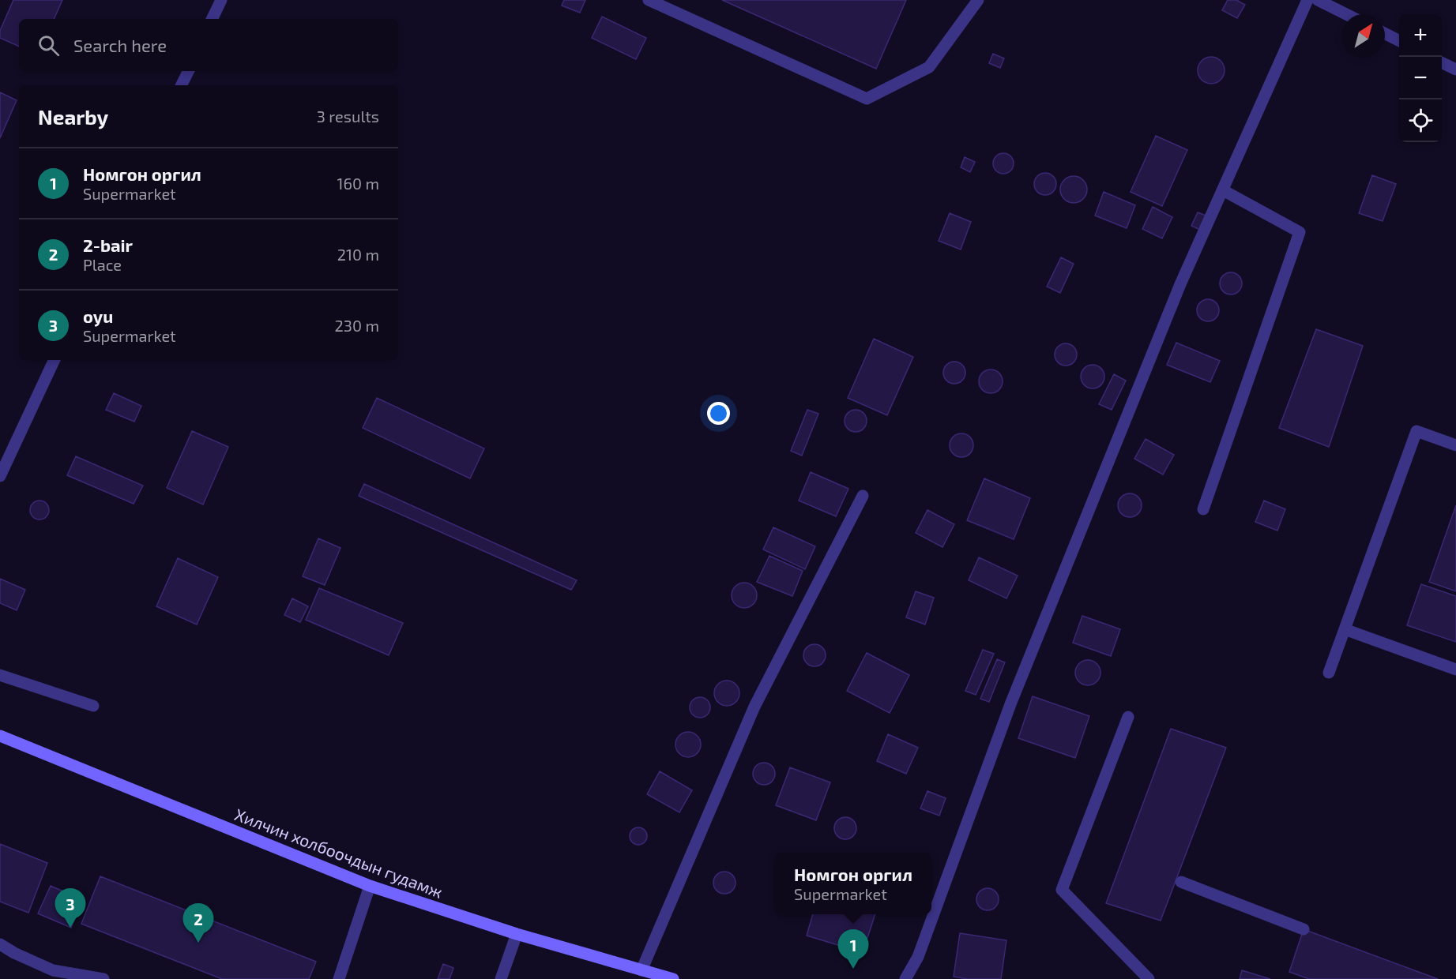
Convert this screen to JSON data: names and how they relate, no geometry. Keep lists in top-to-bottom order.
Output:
{
  "streets": {
    "main road": ["Хилчин холбоочдын гудамж"]
  },
  "north": "top right",
  "page": {
    "map_buttons": ["+", "−"],
    "search": "Search here",
    "heading": ["Nearby", "3 results"],
    "list": [
      {
        "mark": "1",
        "name": "Номгон оргил",
        "note": "Supermarket",
        "value": "160 m"
      },
      {
        "mark": "2",
        "name": "2-bair",
        "note": "Place",
        "value": "210 m"
      },
      {
        "mark": "3",
        "name": "oyu",
        "note": "Supermarket",
        "value": "230 m"
      }
    ],
    "popup": ["Номгон оргил", "Supermarket"],
    "pins": ["3", "2", "1"]
  }
}
